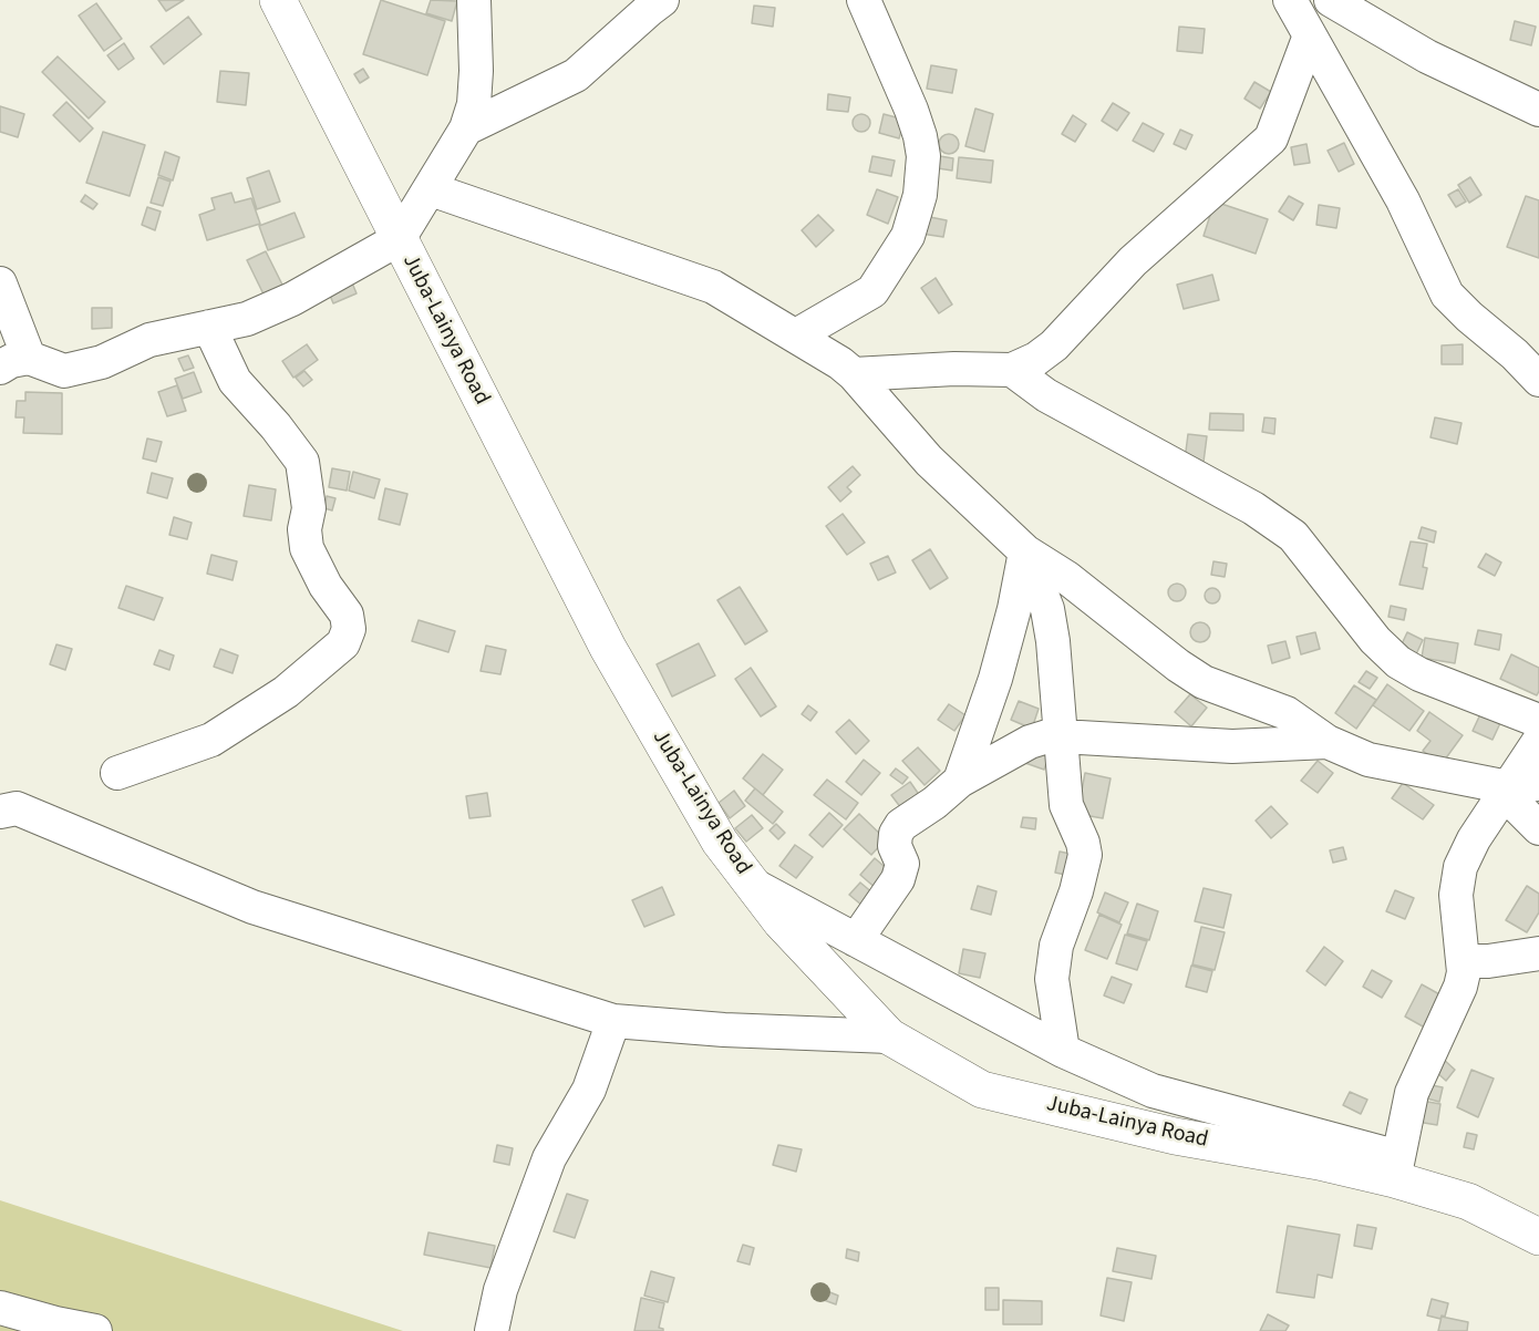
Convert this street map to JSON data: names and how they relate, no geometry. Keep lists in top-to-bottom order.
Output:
{
  "streets": {
    "main road": ["Juba-Lainya Road"]
  }
}
